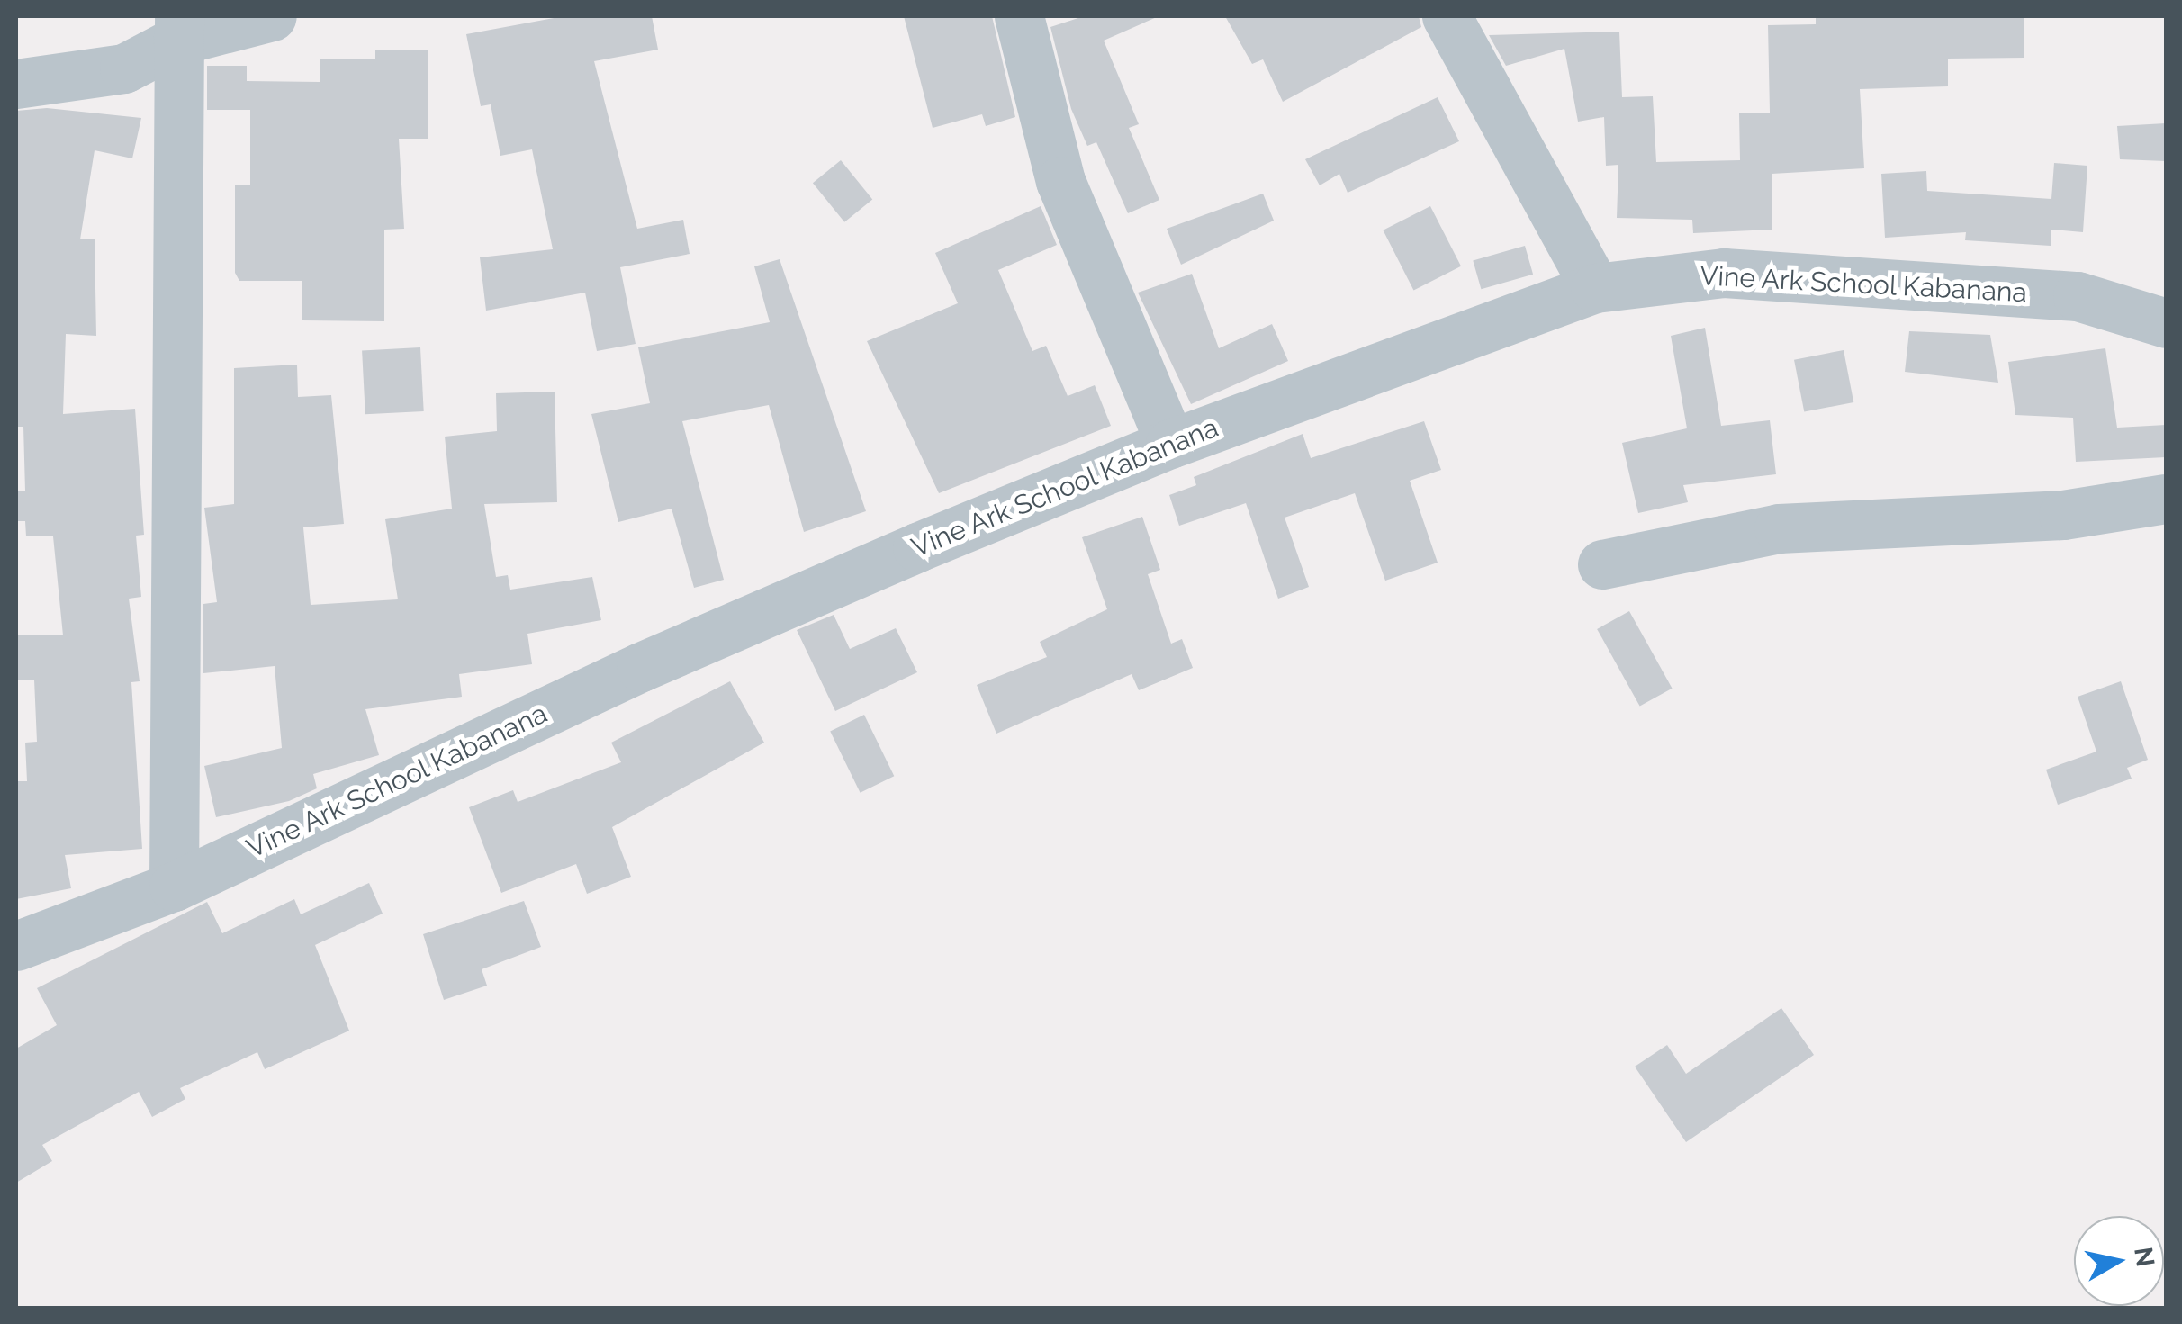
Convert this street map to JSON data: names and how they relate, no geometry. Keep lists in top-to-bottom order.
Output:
{
  "streets": {
    "street": ["Vine Ark School Kabanana"]
  },
  "north": "right"
}
